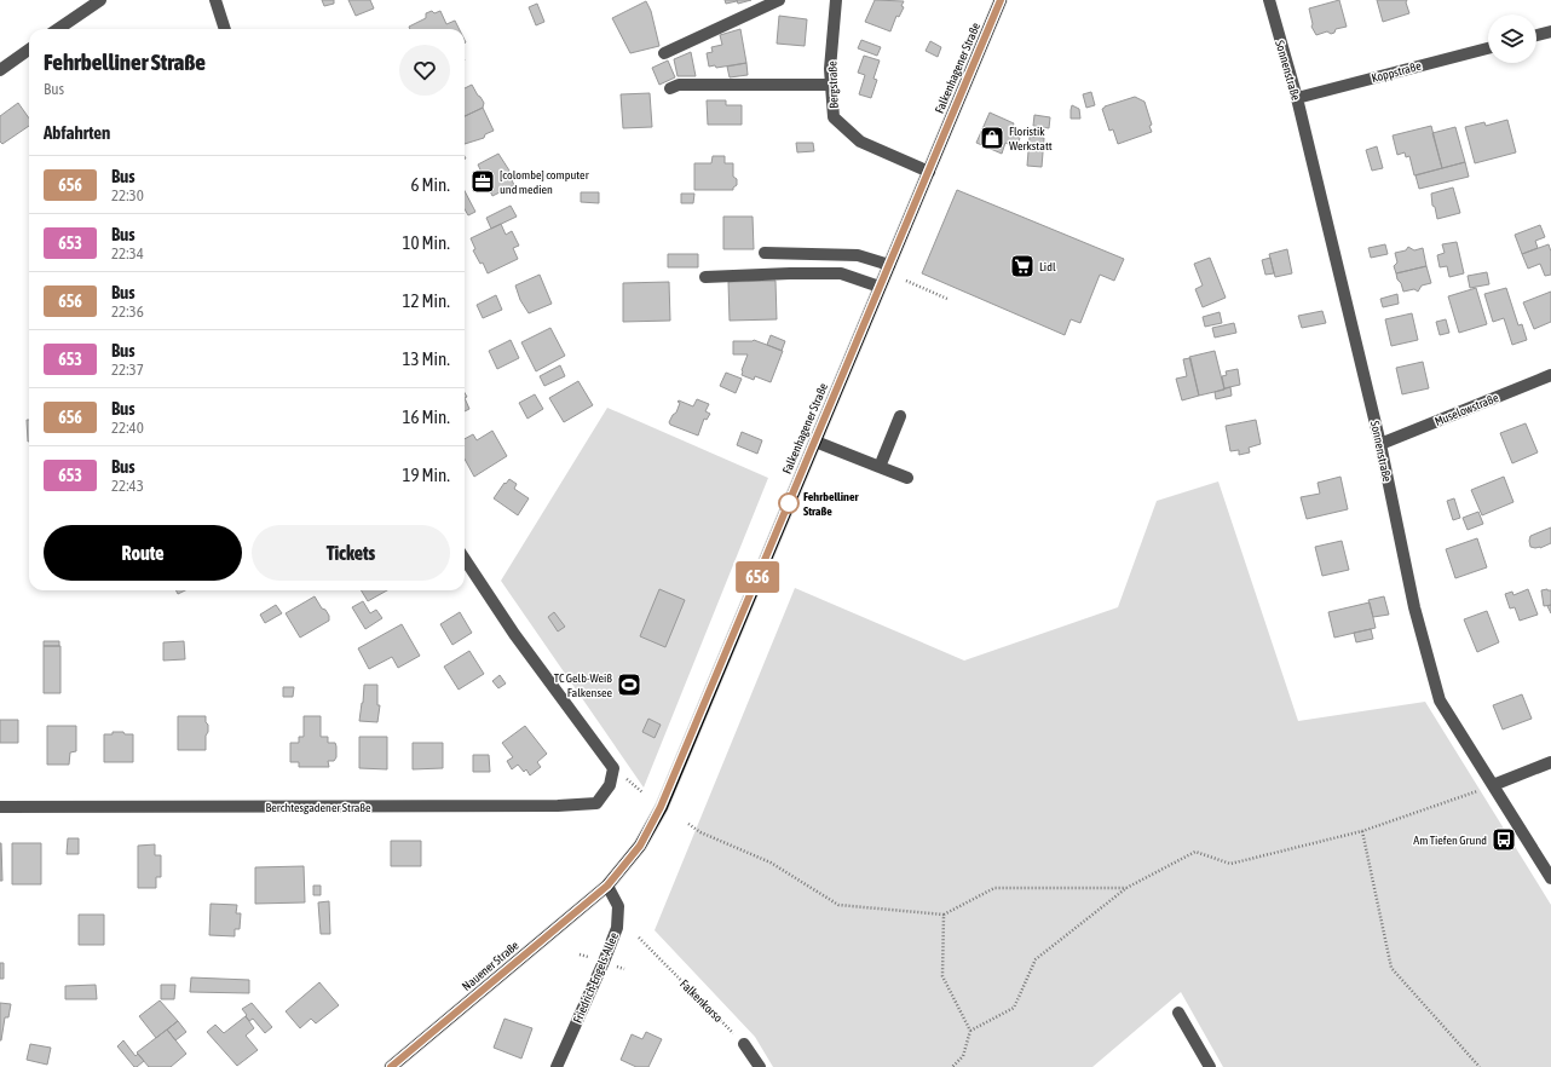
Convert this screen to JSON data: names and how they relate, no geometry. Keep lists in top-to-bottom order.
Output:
{
  "streets": {
    "main road": ["Falkenhagener Straße", "Nauener Straße"],
    "street": [
      "Sonnenstraße",
      "Koppstraße",
      "Bergstraße",
      "Muselowstraße",
      "Berchtesgadener Straße",
      "Friedrich-Engels-Allee"
    ],
    "path": ["Falkenkorso"]
  },
  "crossings": [
    ["Falkenhagener Straße", "Bergstraße"],
    ["Falkenhagener Straße", "Nauener Straße"],
    ["Falkenhagener Straße", "Friedrich-Engels-Allee"],
    ["Sonnenstraße", "Koppstraße"],
    ["Sonnenstraße", "Muselowstraße"],
    ["Nauener Straße", "Friedrich-Engels-Allee"]
  ],
  "places": {
    "shop": ["Floristik Werkstatt"],
    "office": ["[colombe] computer und medien"],
    "supermarket": ["Lidl"],
    "other": ["Fehrbelliner Straße"],
    "sports": ["TC Gelb-Weiß Falkensee"],
    "bus stop": ["Am Tiefen Grund"]
  },
  "lines": ["bus line 656"],
  "page": {
    "on_map": "656",
    "heading": [
      ["Fehrbelliner Straße", "Bus"],
      "Abfahrten"
    ],
    "list": [
      {
        "mark": "656",
        "name": "Bus",
        "note": "22:30",
        "value": "6 Min."
      },
      {
        "mark": "653",
        "name": "Bus",
        "note": "22:34",
        "value": "10 Min."
      },
      {
        "mark": "656",
        "name": "Bus",
        "note": "22:36",
        "value": "12 Min."
      },
      {
        "mark": "653",
        "name": "Bus",
        "note": "22:37",
        "value": "13 Min."
      },
      {
        "mark": "656",
        "name": "Bus",
        "note": "22:40",
        "value": "16 Min."
      },
      {
        "mark": "653",
        "name": "Bus",
        "note": "22:43",
        "value": "19 Min."
      }
    ],
    "buttons": ["Route", "Tickets"]
  }
}
